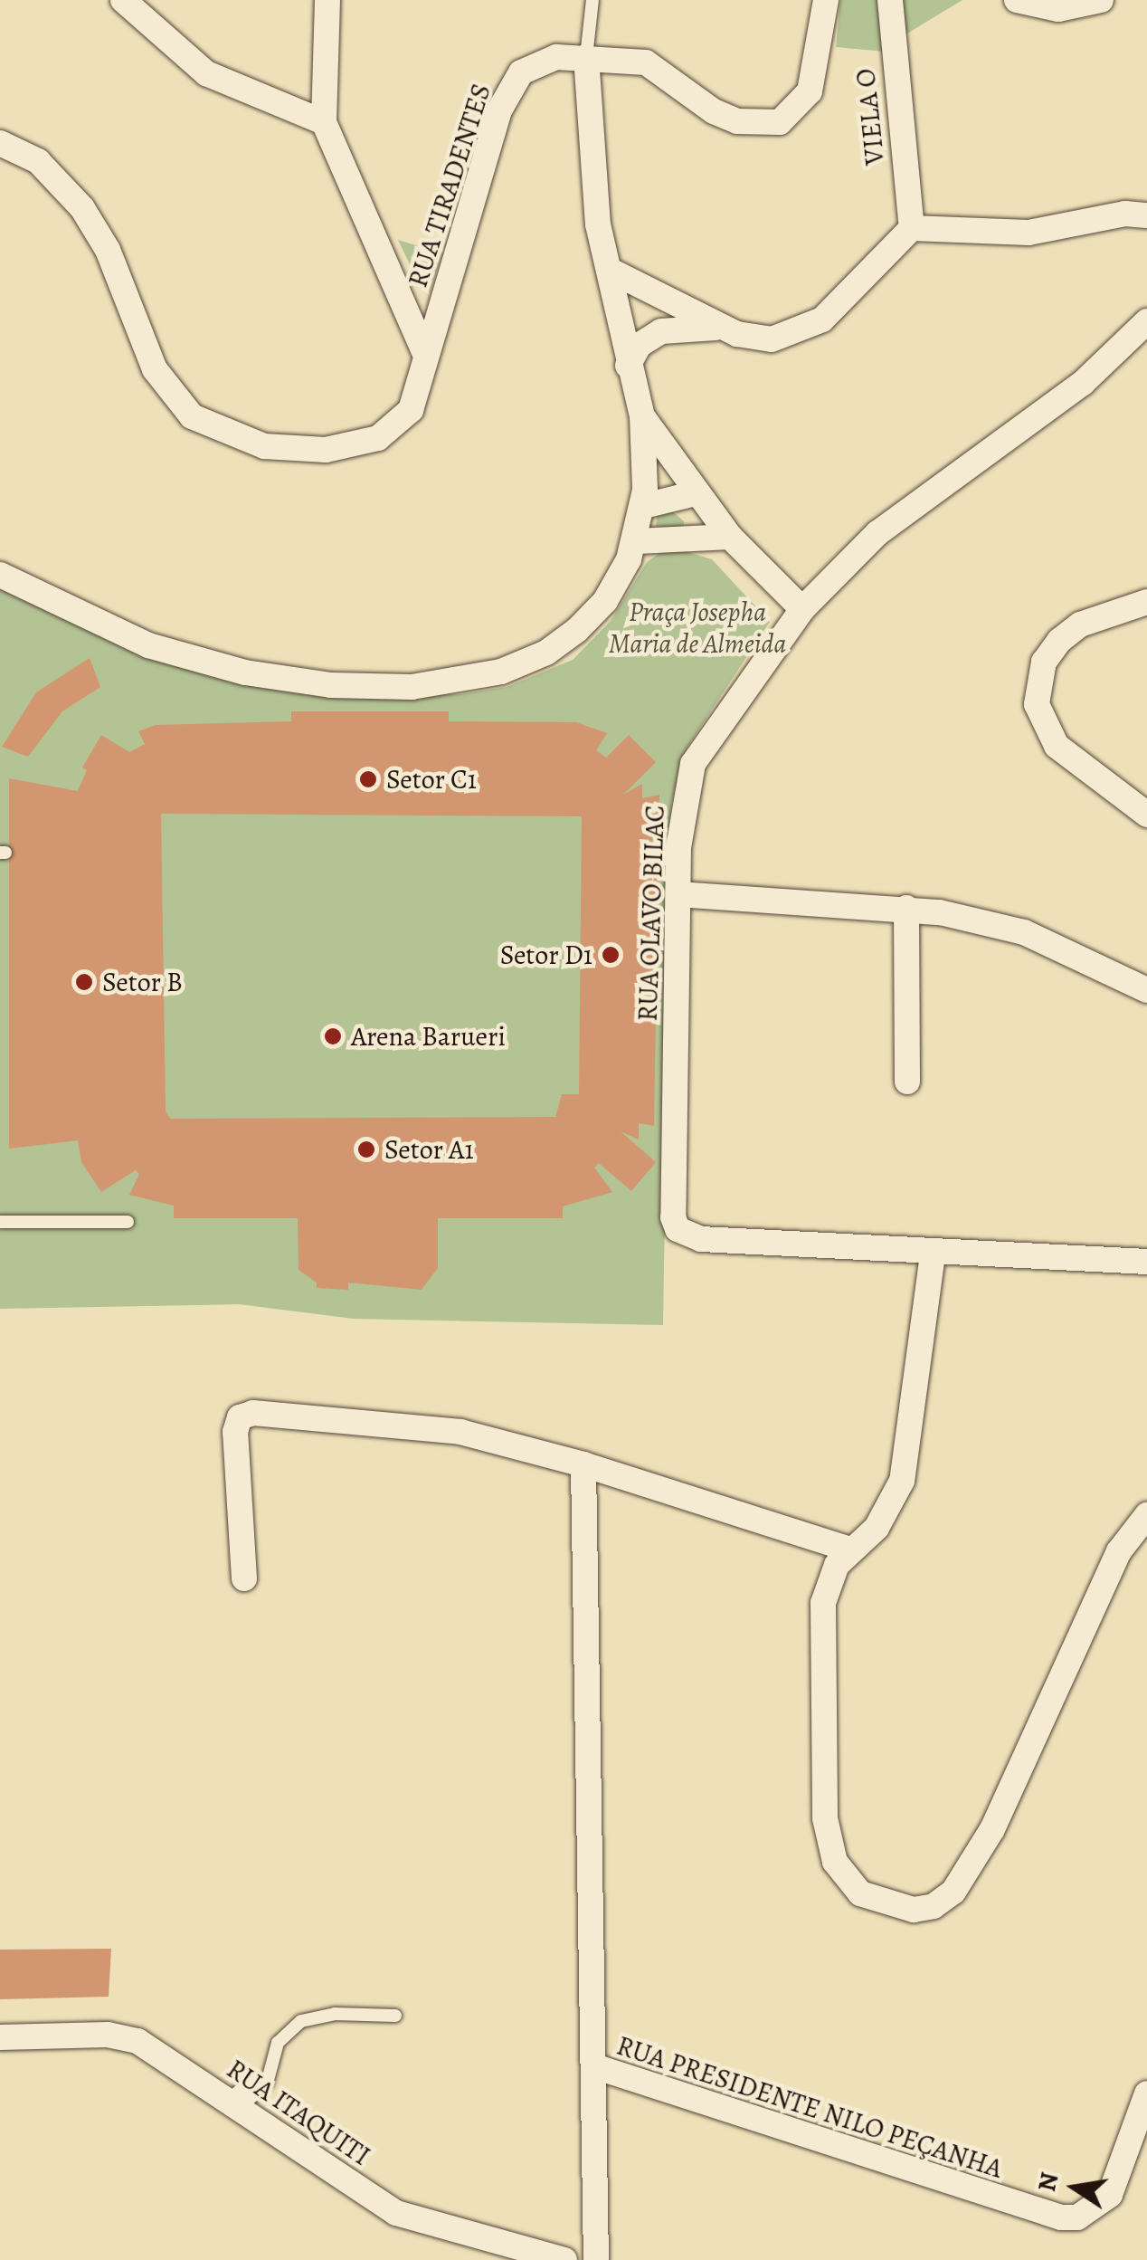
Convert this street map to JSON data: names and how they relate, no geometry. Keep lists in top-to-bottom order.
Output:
{
  "streets": {
    "street": [
      "VIELA O",
      "RUA TIRADENTES",
      "RUA OLAVO BILAC",
      "RUA PRESIDENTE NILO PEÇANHA",
      "RUA ITAQUITI"
    ]
  },
  "parks": ["Praça Josepha Maria de Almeida"],
  "places": [
    "Setor C1",
    "Setor D1",
    "Setor B",
    "Arena Barueri",
    "Setor A1"
  ],
  "north": "left"
}
